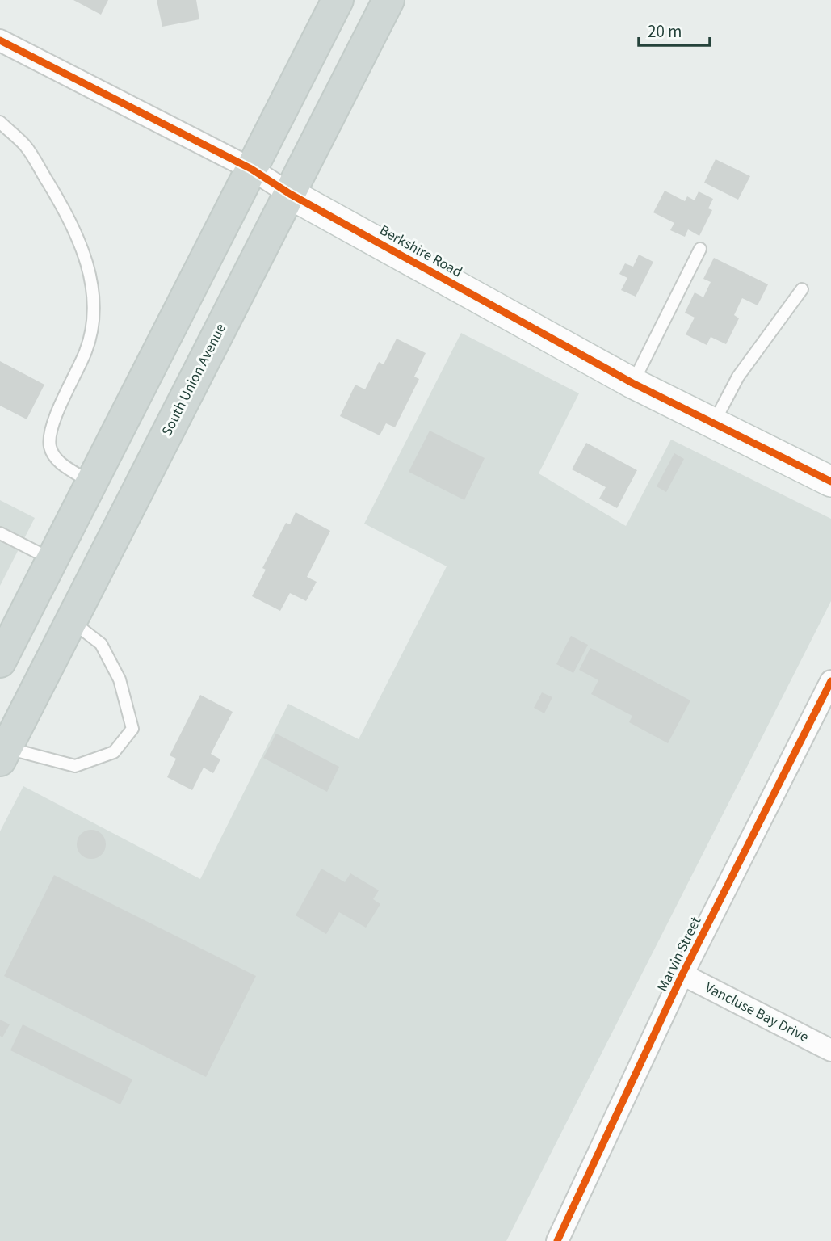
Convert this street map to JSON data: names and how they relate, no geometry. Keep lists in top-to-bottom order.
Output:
{
  "streets": {
    "main road": ["South Union Avenue"],
    "street": ["Berkshire Road", "Marvin Street", "Vancluse Bay Drive"]
  },
  "crossings": [
    ["Berkshire Road", "South Union Avenue"],
    ["Marvin Street", "Vancluse Bay Drive"]
  ],
  "scale_bar": "20 m"
}
